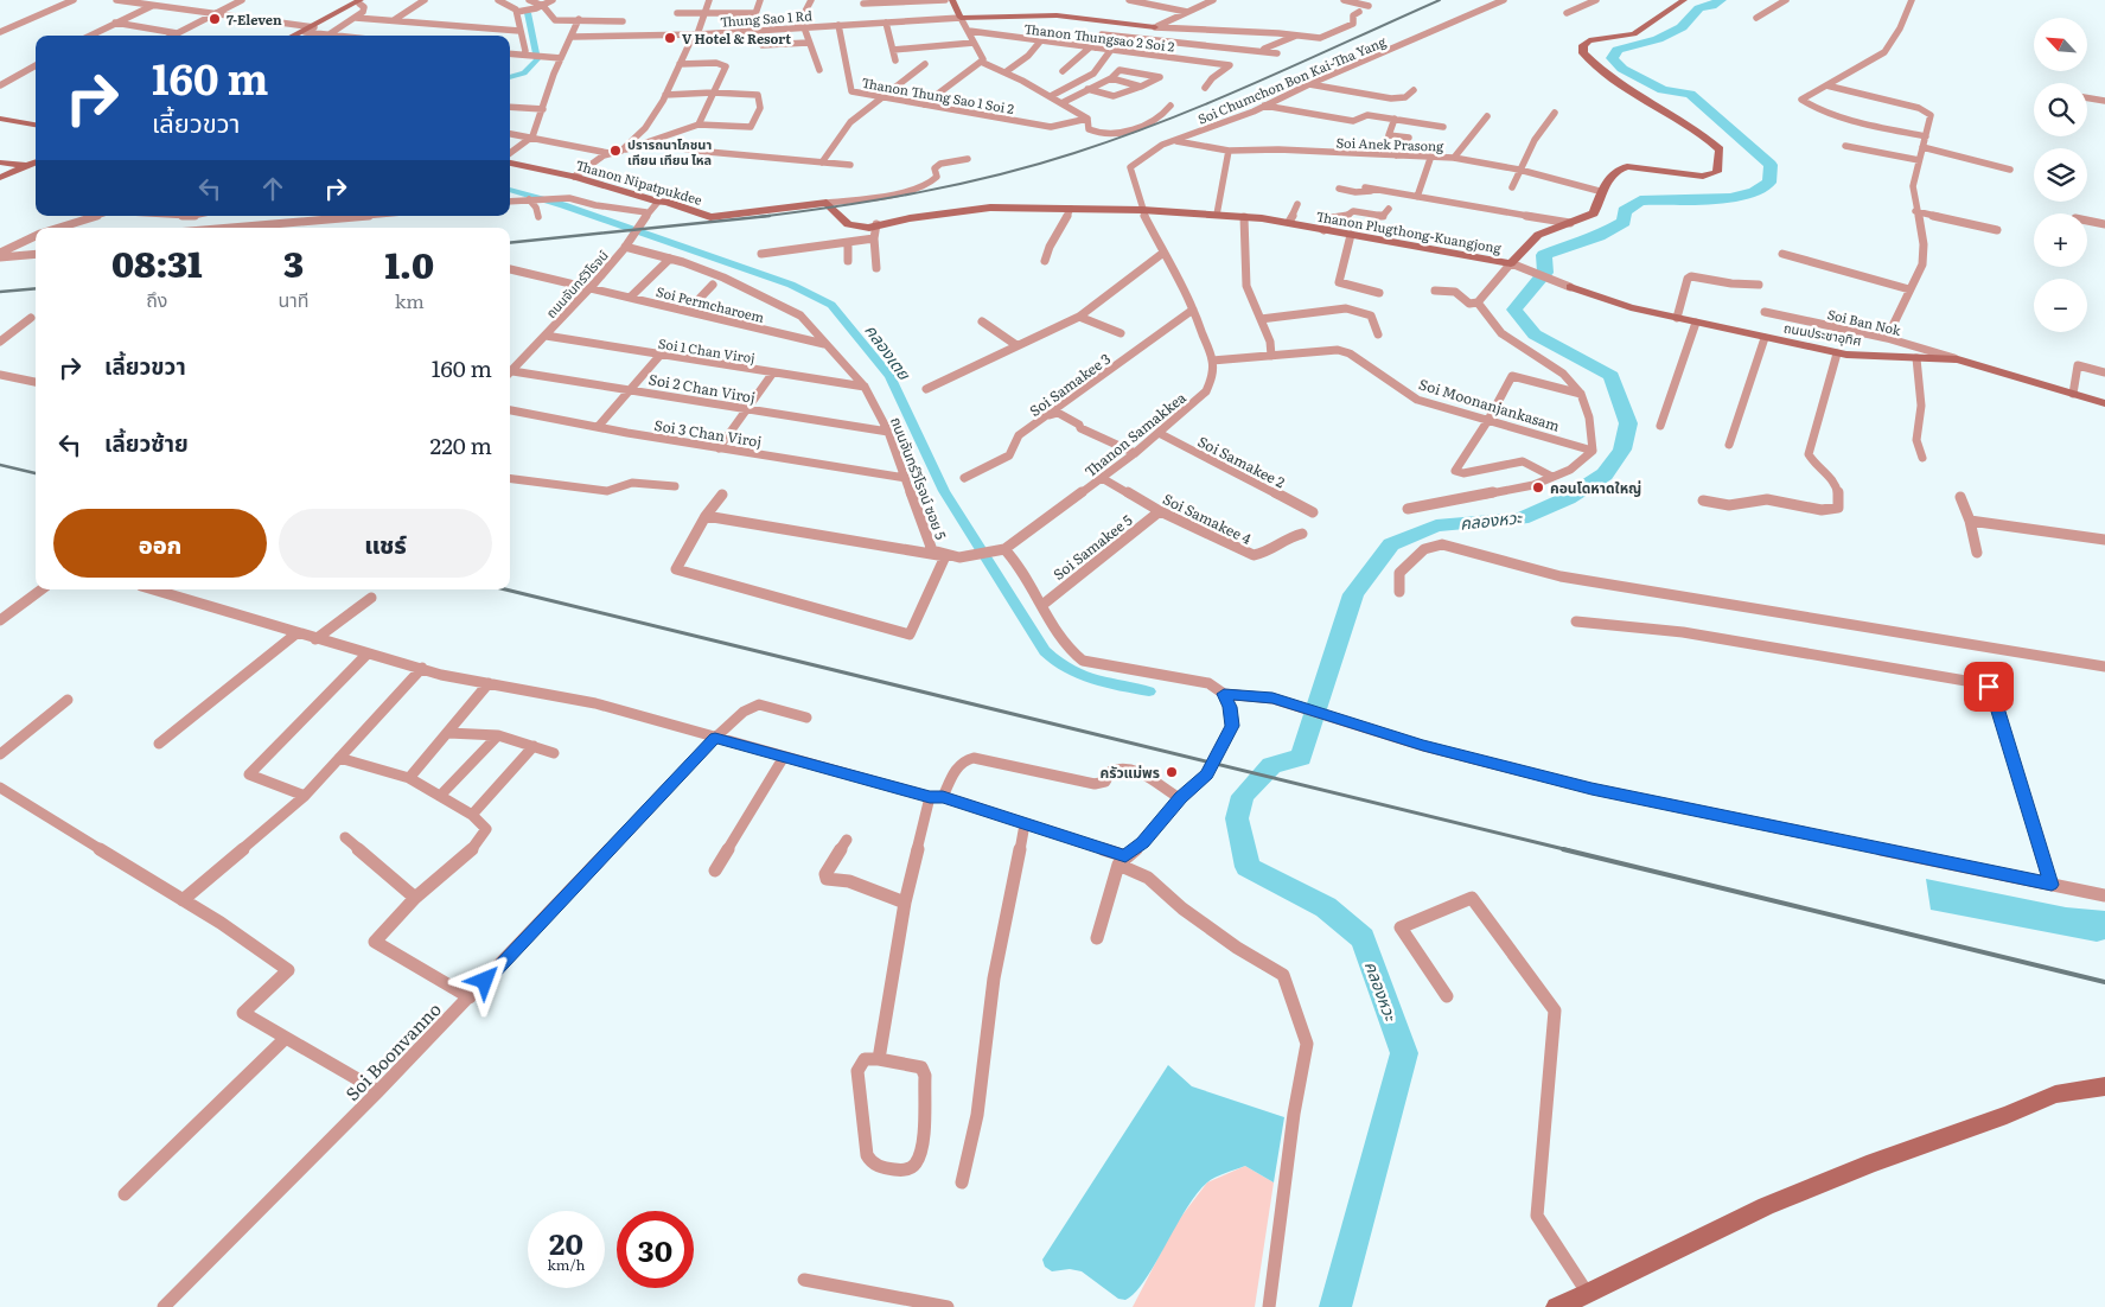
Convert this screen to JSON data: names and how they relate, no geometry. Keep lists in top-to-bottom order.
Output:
{
  "streets": {
    "street": [
      "Thung Sao 1 Rd",
      "Thanon Thungsao 2 Soi 2",
      "Soi Chumchon Bon Kai-Tha Yang",
      "Thanon Thung Sao 1 Soi 2",
      "Soi Anek Prasong",
      "Thanon Nipatpukdee",
      "Thanon Plugthong-Kuangjong",
      "ถนนจันทร์วิโรจน์",
      "Soi Permcharoem",
      "Soi Ban Nok",
      "ถนนประชาอุทิศ",
      "Soi 1 Chan Viroj",
      "Soi Samakee 3",
      "Soi 2 Chan Viroj",
      "Soi Moonanjankasam",
      "Soi 3 Chan Viroj",
      "Thanon Samakkea",
      "Soi Samakee 2",
      "ถนนจันทร์วิโรจน์ ซอย 5",
      "Soi Samakee 4",
      "Soi Samakee 5",
      "Soi Boonvanno"
    ]
  },
  "crossings": [
    ["Thung Sao 1 Rd", "Thanon Thung Sao 1 Soi 2"],
    ["Soi Chumchon Bon Kai-Tha Yang", "Soi Anek Prasong"],
    ["Soi Chumchon Bon Kai-Tha Yang", "Thanon Plugthong-Kuangjong"],
    ["Soi Anek Prasong", "Thanon Plugthong-Kuangjong"],
    ["Thanon Nipatpukdee", "Thanon Plugthong-Kuangjong"],
    ["Thanon Nipatpukdee", "ถนนจันทร์วิโรจน์"],
    ["ถนนจันทร์วิโรจน์", "Soi Permcharoem"],
    ["ถนนจันทร์วิโรจน์", "Soi 1 Chan Viroj"],
    ["ถนนจันทร์วิโรจน์", "ถนนจันทร์วิโรจน์ ซอย 5"],
    ["Soi Permcharoem", "ถนนจันทร์วิโรจน์ ซอย 5"],
    ["Soi Ban Nok", "ถนนประชาอุทิศ"],
    ["Soi 1 Chan Viroj", "ถนนจันทร์วิโรจน์ ซอย 5"],
    ["Soi 2 Chan Viroj", "ถนนจันทร์วิโรจน์ ซอย 5"],
    ["Soi Moonanjankasam", "Thanon Samakkea"],
    ["Soi 3 Chan Viroj", "ถนนจันทร์วิโรจน์ ซอย 5"],
    ["Thanon Samakkea", "Soi Samakee 2"],
    ["Thanon Samakkea", "ถนนจันทร์วิโรจน์ ซอย 5"],
    ["Thanon Samakkea", "Soi Samakee 4"],
    ["Soi Samakee 4", "Soi Samakee 5"]
  ],
  "water": ["คลองเตย", "คลองหวะ"],
  "places": [
    "7-Eleven",
    "V Hotel & Resort",
    "ปรารถนาโภชนา เทียน เทียน ไหล",
    "คอนโดหาดใหญ่",
    "ครัวแม่พร"
  ],
  "north": "top left",
  "page": {
    "map_buttons": ["+", "−"],
    "turn": ["160 m", "เลี้ยวขวา"],
    "eta": [
      "08:31",
      "ถึง",
      "3",
      "นาที",
      "1.0",
      "km"
    ],
    "list": [
      {
        "name": "เลี้ยวขวา",
        "value": "160 m"
      },
      {
        "name": "เลี้ยวซ้าย",
        "value": "220 m"
      }
    ],
    "buttons": ["ออก", "แชร์"],
    "speed": "20 km/h",
    "limit": "30"
  }
}
